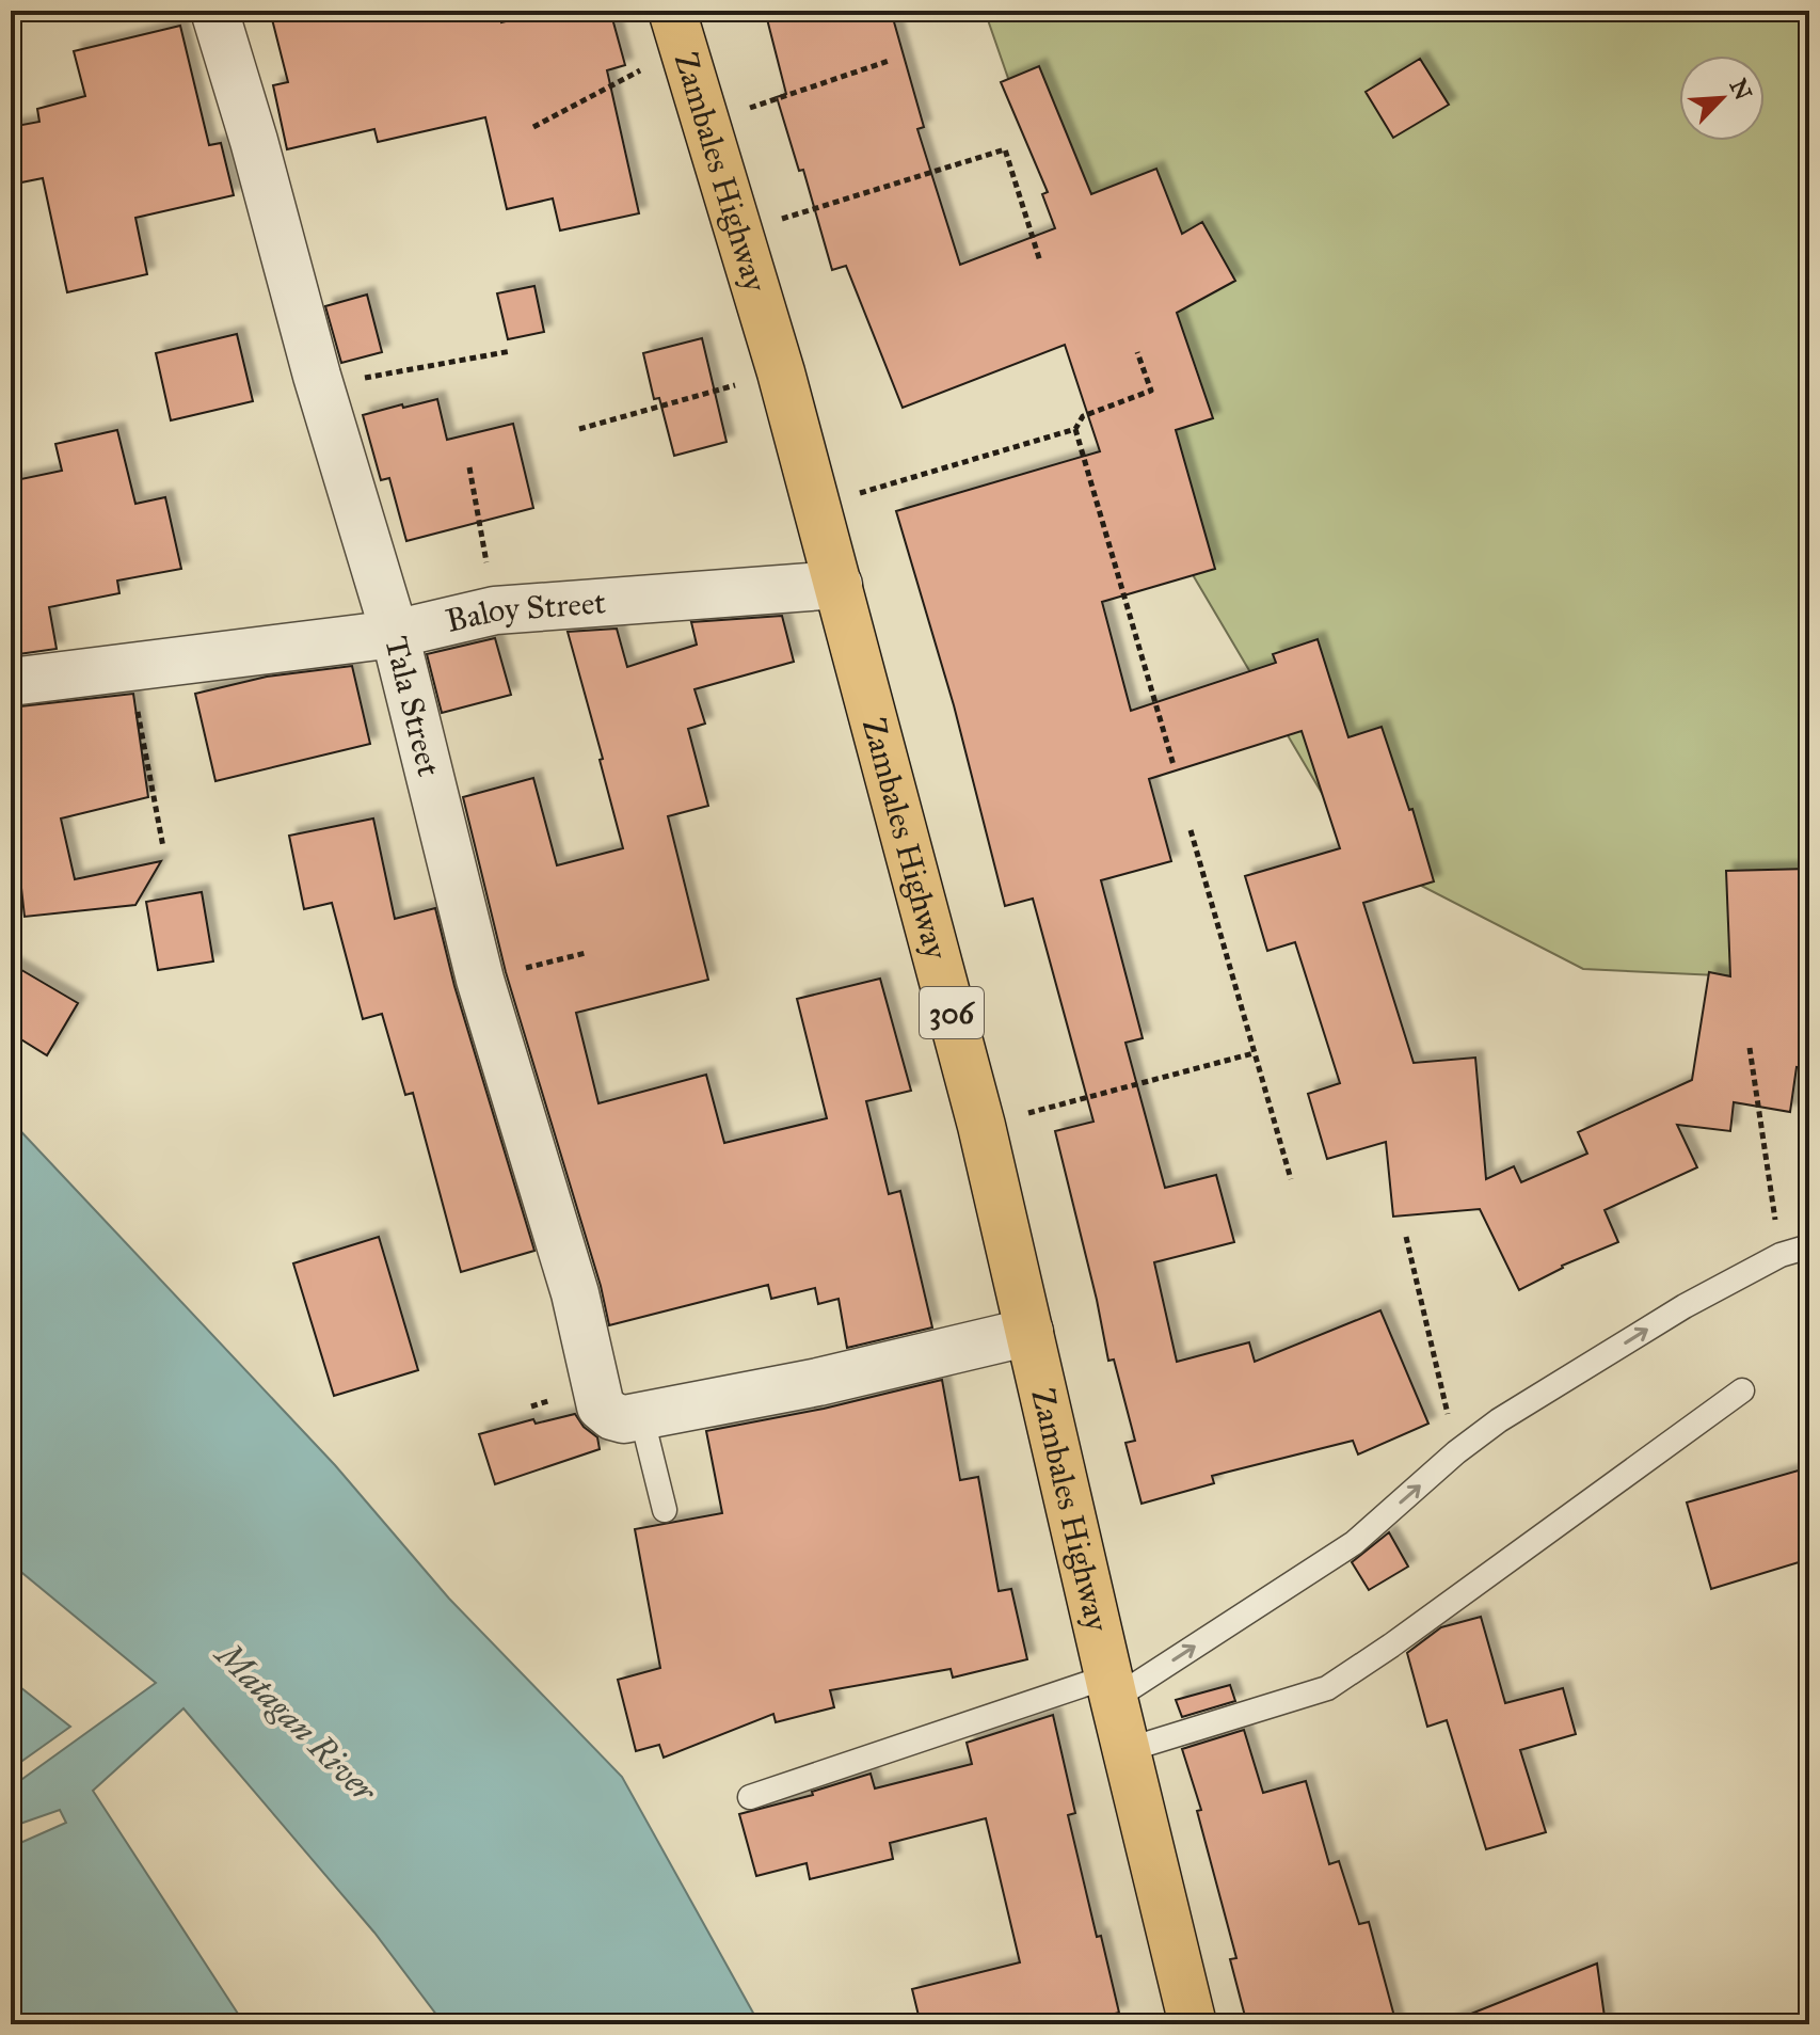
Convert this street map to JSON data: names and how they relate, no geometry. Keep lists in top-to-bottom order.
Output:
{
  "streets": {
    "main road": ["Zambales Highway", "306"],
    "street": ["Baloy Street", "Tala Street"]
  },
  "crossings": [
    ["Zambales Highway", "Baloy Street"],
    ["Baloy Street", "Tala Street"]
  ],
  "water": ["Matagan River"],
  "north": "top right"
}
